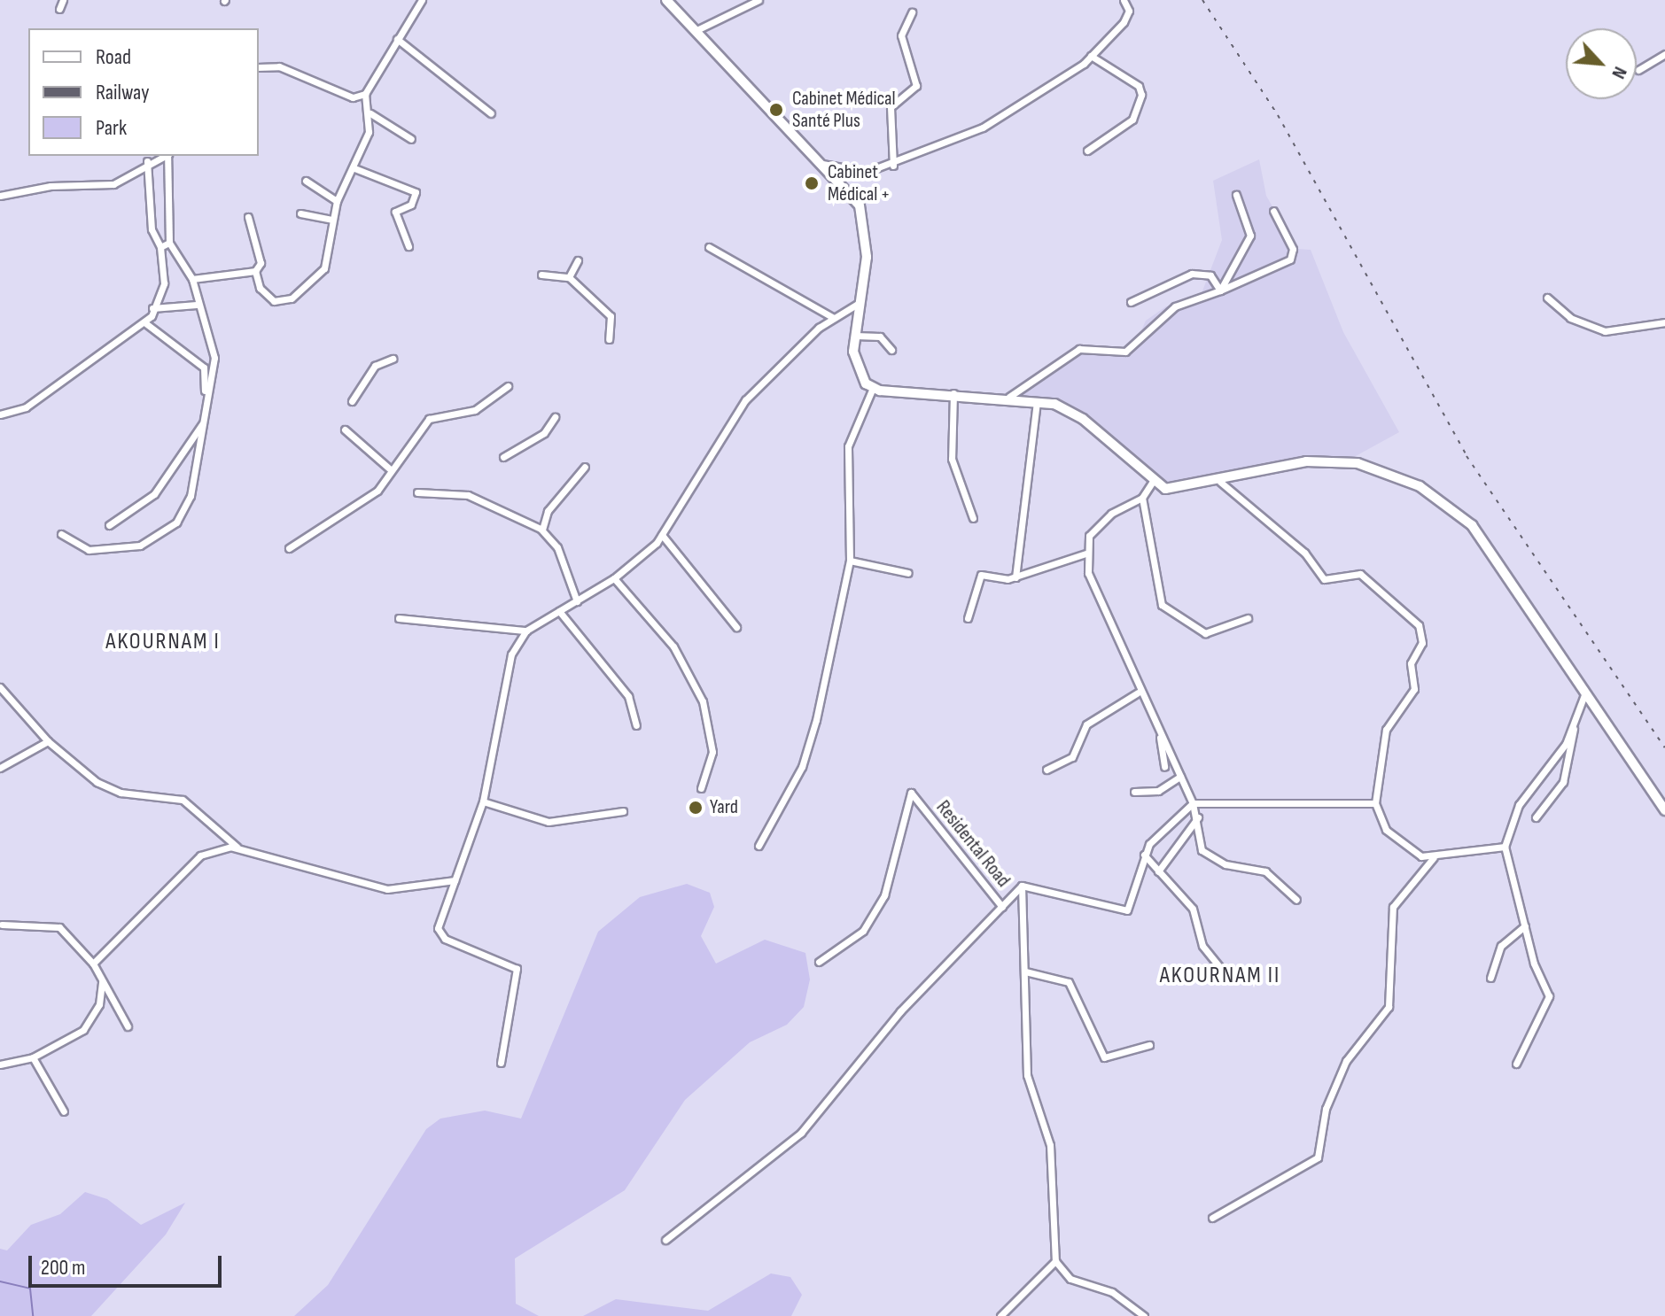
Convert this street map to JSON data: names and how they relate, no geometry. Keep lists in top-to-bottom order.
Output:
{
  "streets": {
    "street": ["Residental Road"]
  },
  "districts": ["AKOURNAM I", "AKOURNAM II"],
  "places": ["Cabinet Médical Santé Plus", "Cabinet Médical +", "Yard"],
  "legend": ["Road", "Railway", "Park"],
  "scale_bar": "200 m",
  "north": "bottom right"
}
